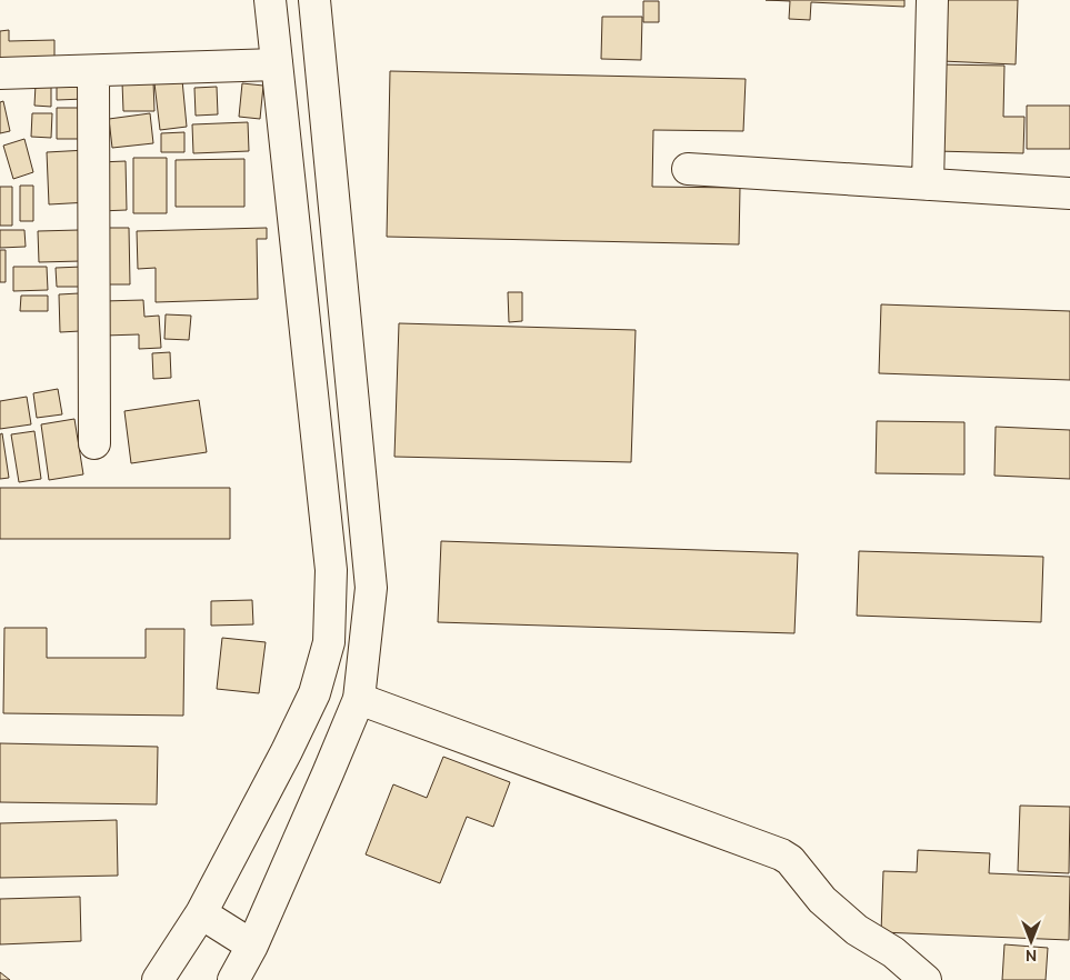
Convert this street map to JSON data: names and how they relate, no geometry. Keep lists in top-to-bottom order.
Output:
{
  "north": "bottom"
}
